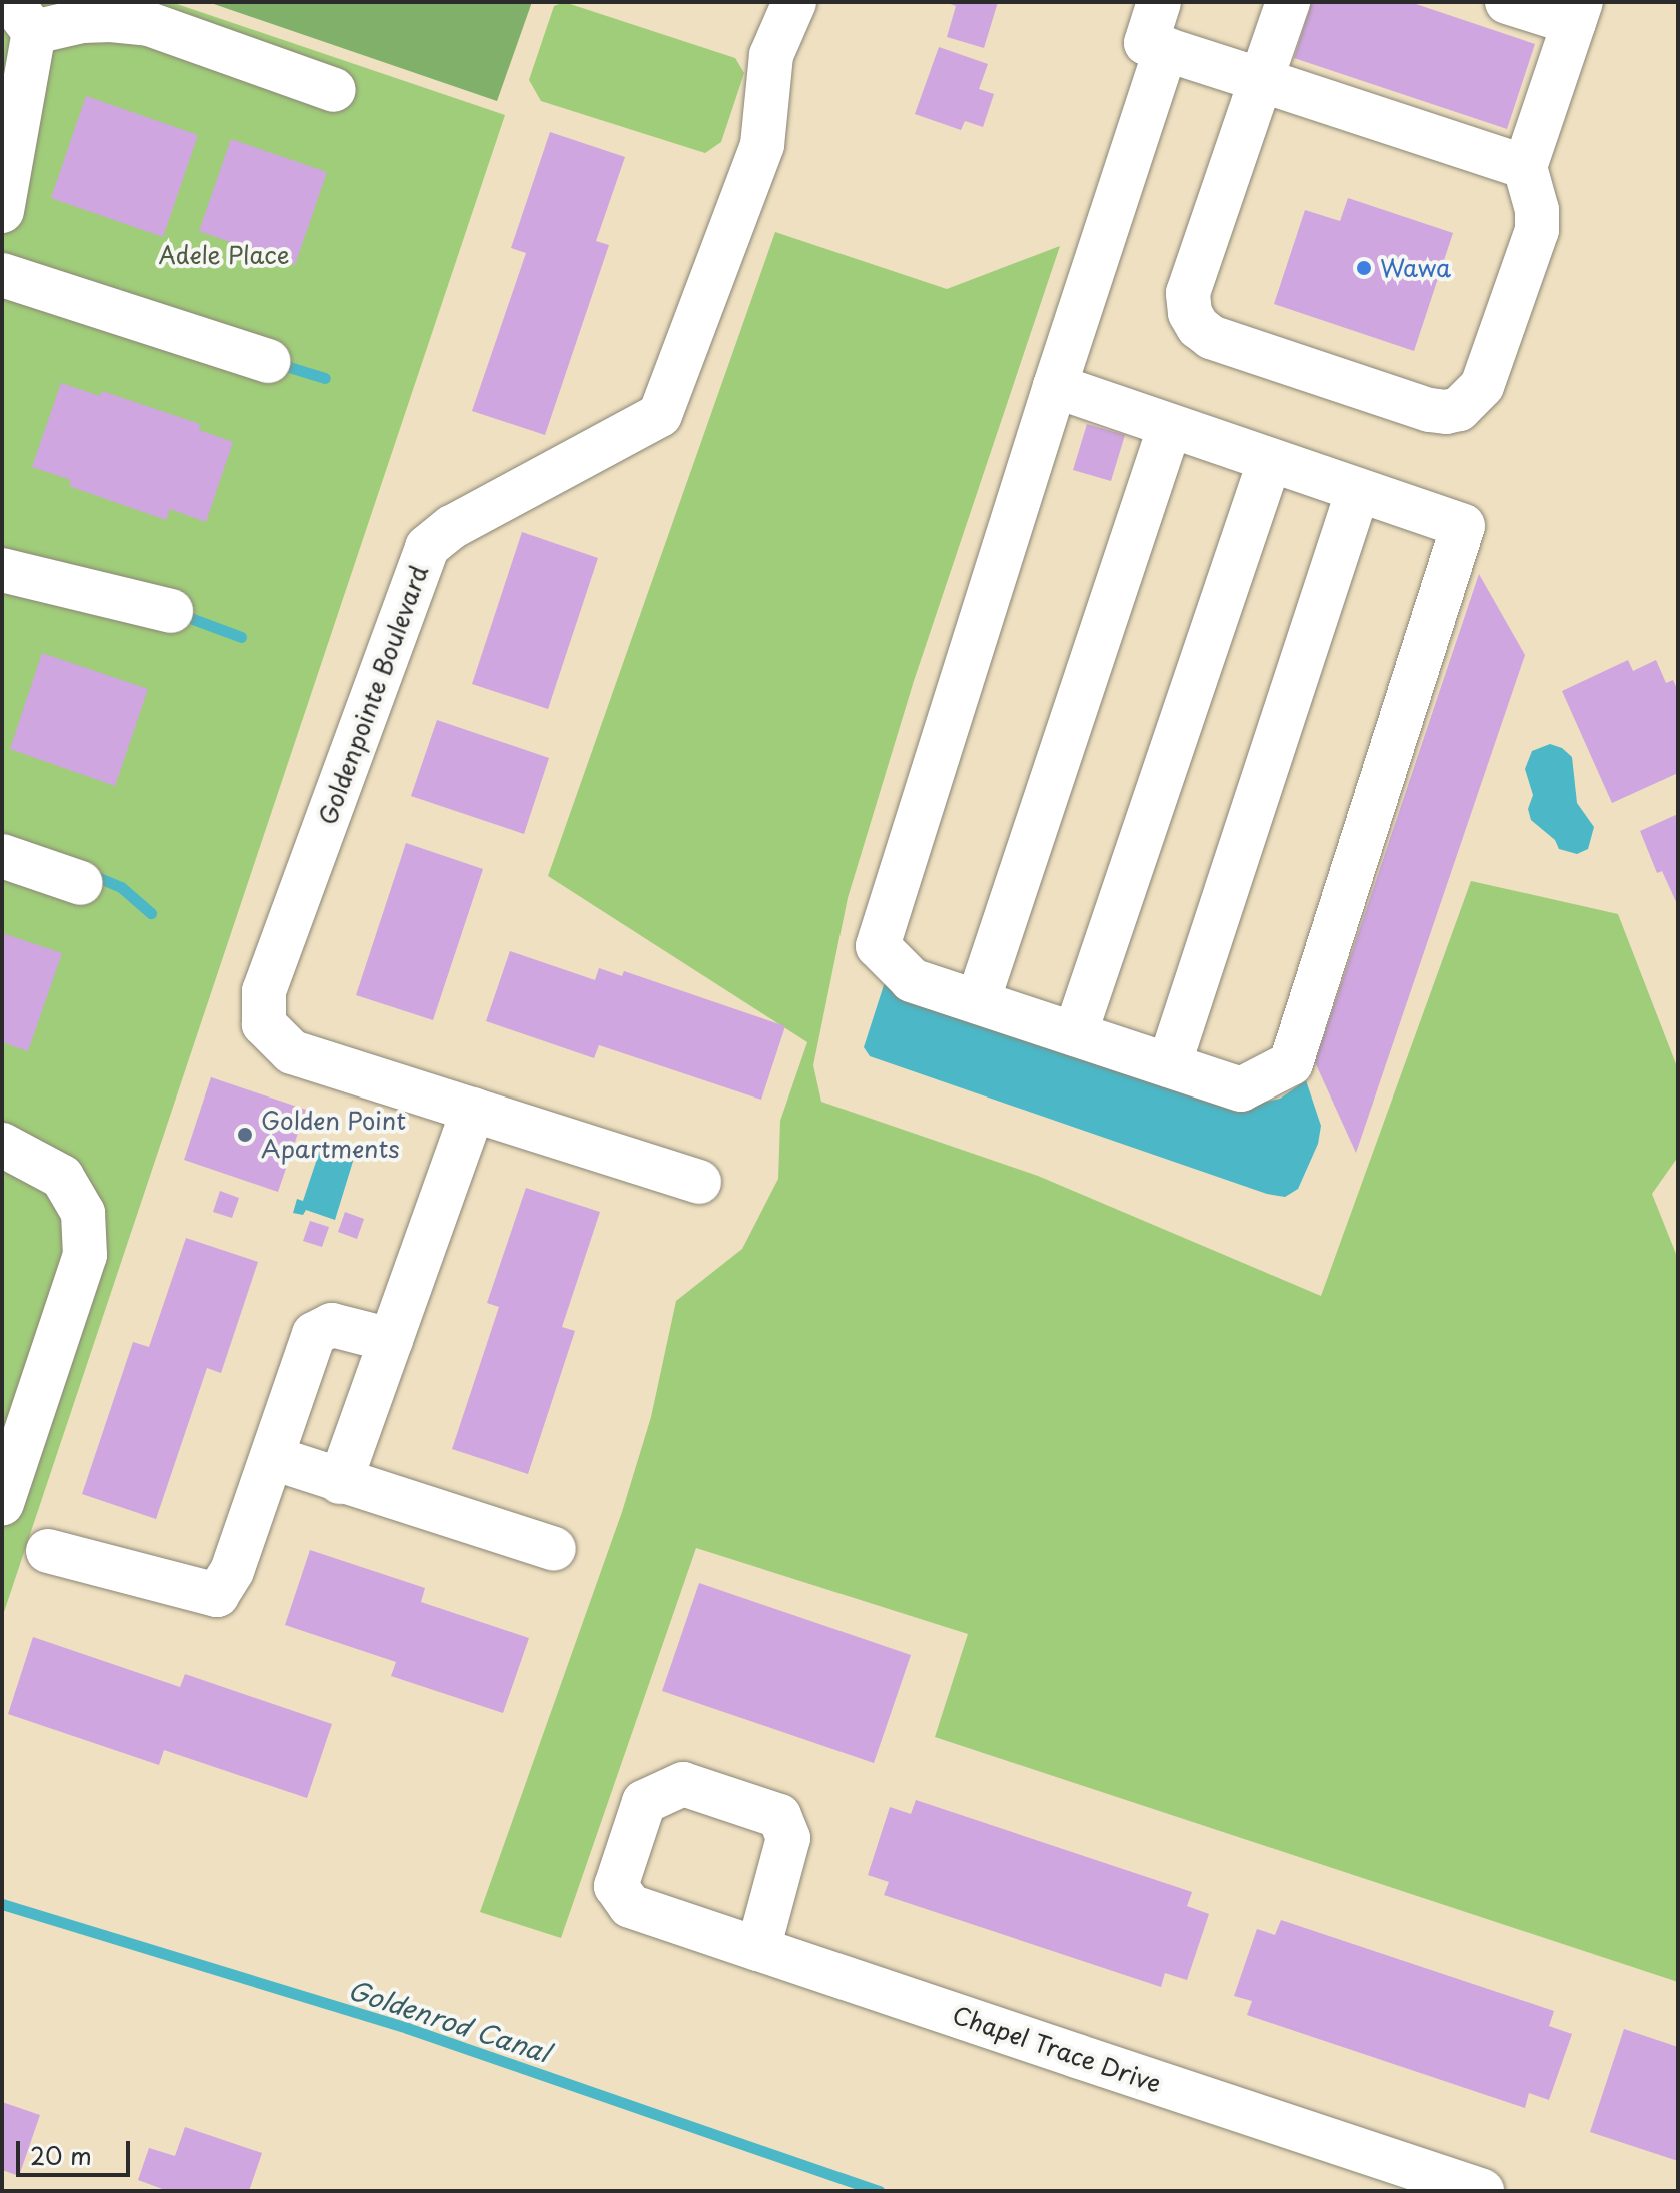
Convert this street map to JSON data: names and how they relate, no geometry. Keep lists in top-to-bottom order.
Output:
{
  "streets": {
    "lane": ["Goldenpointe Boulevard", "Chapel Trace Drive"]
  },
  "water": ["Goldenrod Canal"],
  "parks": ["Adele Place"],
  "places": ["Wawa", "Golden Point Apartments"],
  "scale_bar": "20 m"
}
